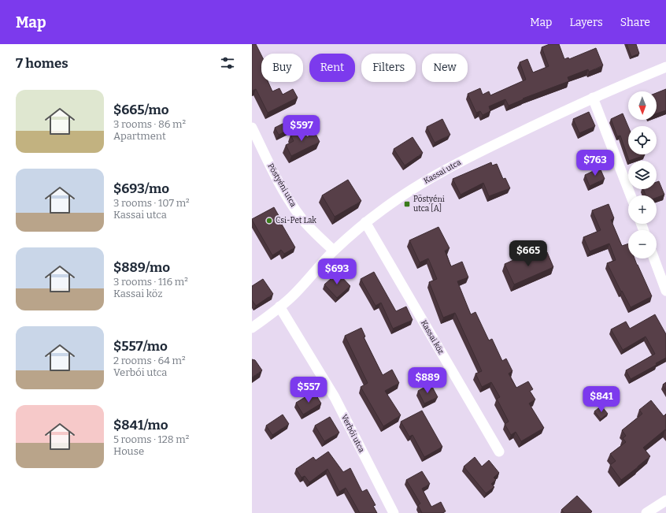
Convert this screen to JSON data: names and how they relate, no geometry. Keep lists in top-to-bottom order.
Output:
{
  "streets": {
    "street": [
      "Kassai utca",
      "Pöstyéni utca",
      "Kassai köz",
      "Verbói utca"
    ]
  },
  "crossings": [
    ["Kassai utca", "Pöstyéni utca"],
    ["Kassai utca", "Kassai köz"],
    ["Kassai utca", "Verbói utca"]
  ],
  "places": {
    "transit": ["Pöstyéni utca [A]"],
    "other": ["Csi-Pet Lak"]
  },
  "north": "bottom",
  "page": {
    "header": "Map",
    "nav": ["Map", "Layers", "Share"],
    "heading": "7 homes",
    "chip": [
      "Buy",
      "Rent",
      "Filters",
      "New"
    ],
    "list": [
      {
        "name": "$665/mo",
        "note": "3 rooms · 86 m² · Apartment"
      },
      {
        "name": "$693/mo",
        "note": "3 rooms · 107 m² · Kassai utca"
      },
      {
        "name": "$889/mo",
        "note": "3 rooms · 116 m² · Kassai köz"
      },
      {
        "name": "$557/mo",
        "note": "2 rooms · 64 m² · Verbói utca"
      },
      {
        "name": "$841/mo",
        "note": "5 rooms · 128 m² · House"
      }
    ],
    "map_buttons": ["+", "−"],
    "price": [
      "$597",
      "$763",
      "$665",
      "$693",
      "$889",
      "$557",
      "$841"
    ]
  }
}
